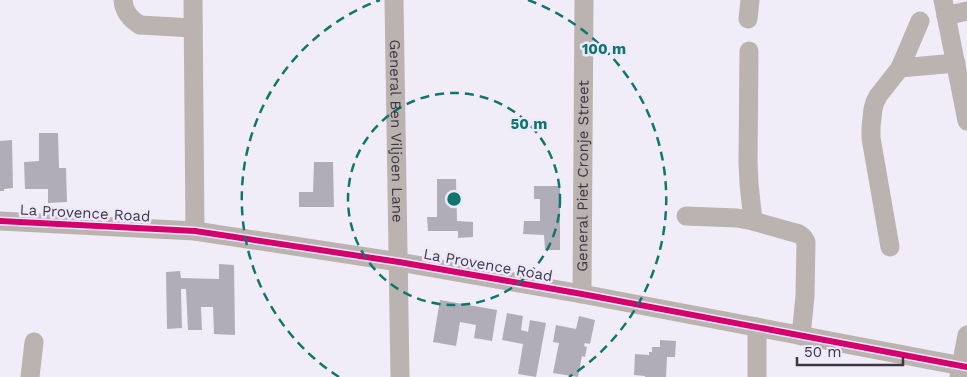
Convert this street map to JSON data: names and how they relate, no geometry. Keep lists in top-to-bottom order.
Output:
{
  "streets": {
    "street": ["General Ben Viljoen Lane", "General Piet Cronje Street", "La Provence Road"]
  },
  "crossings": [
    ["General Ben Viljoen Lane", "La Provence Road"],
    ["General Piet Cronje Street", "La Provence Road"]
  ],
  "scale_bar": "50 m",
  "rings": ["100 m", "50 m"]
}
